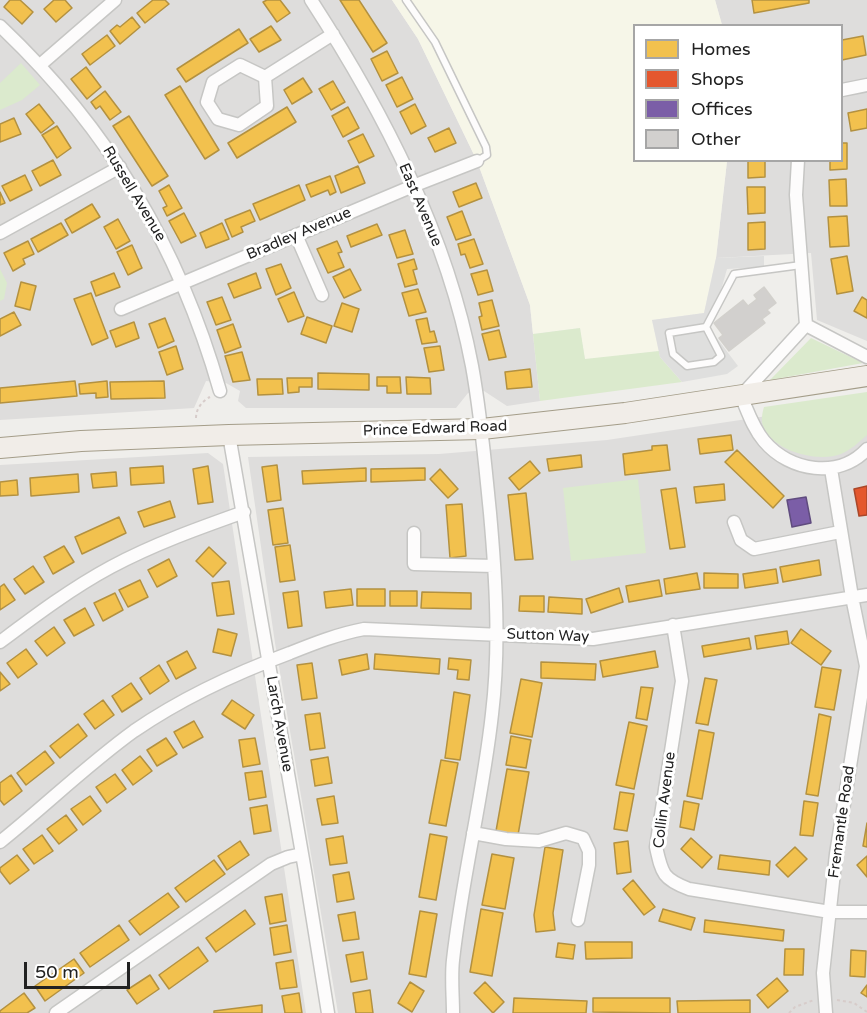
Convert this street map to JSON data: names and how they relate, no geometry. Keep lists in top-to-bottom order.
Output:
{
  "streets": {
    "main road": ["Prince Edward Road"],
    "street": [
      "Russell Avenue",
      "East Avenue",
      "Bradley Avenue",
      "Sutton Way",
      "Larch Avenue",
      "Collin Avenue",
      "Fremantle Road"
    ]
  },
  "crossings": [
    ["Russell Avenue", "Bradley Avenue"],
    ["East Avenue", "Bradley Avenue"],
    ["East Avenue", "Prince Edward Road"],
    ["East Avenue", "Sutton Way"],
    ["Prince Edward Road", "Larch Avenue"],
    ["Sutton Way", "Larch Avenue"],
    ["Sutton Way", "Collin Avenue"],
    ["Sutton Way", "Fremantle Road"],
    ["Collin Avenue", "Fremantle Road"]
  ],
  "legend": [
    "Homes",
    "Shops",
    "Offices",
    "Other"
  ],
  "scale_bar": "50 m"
}
